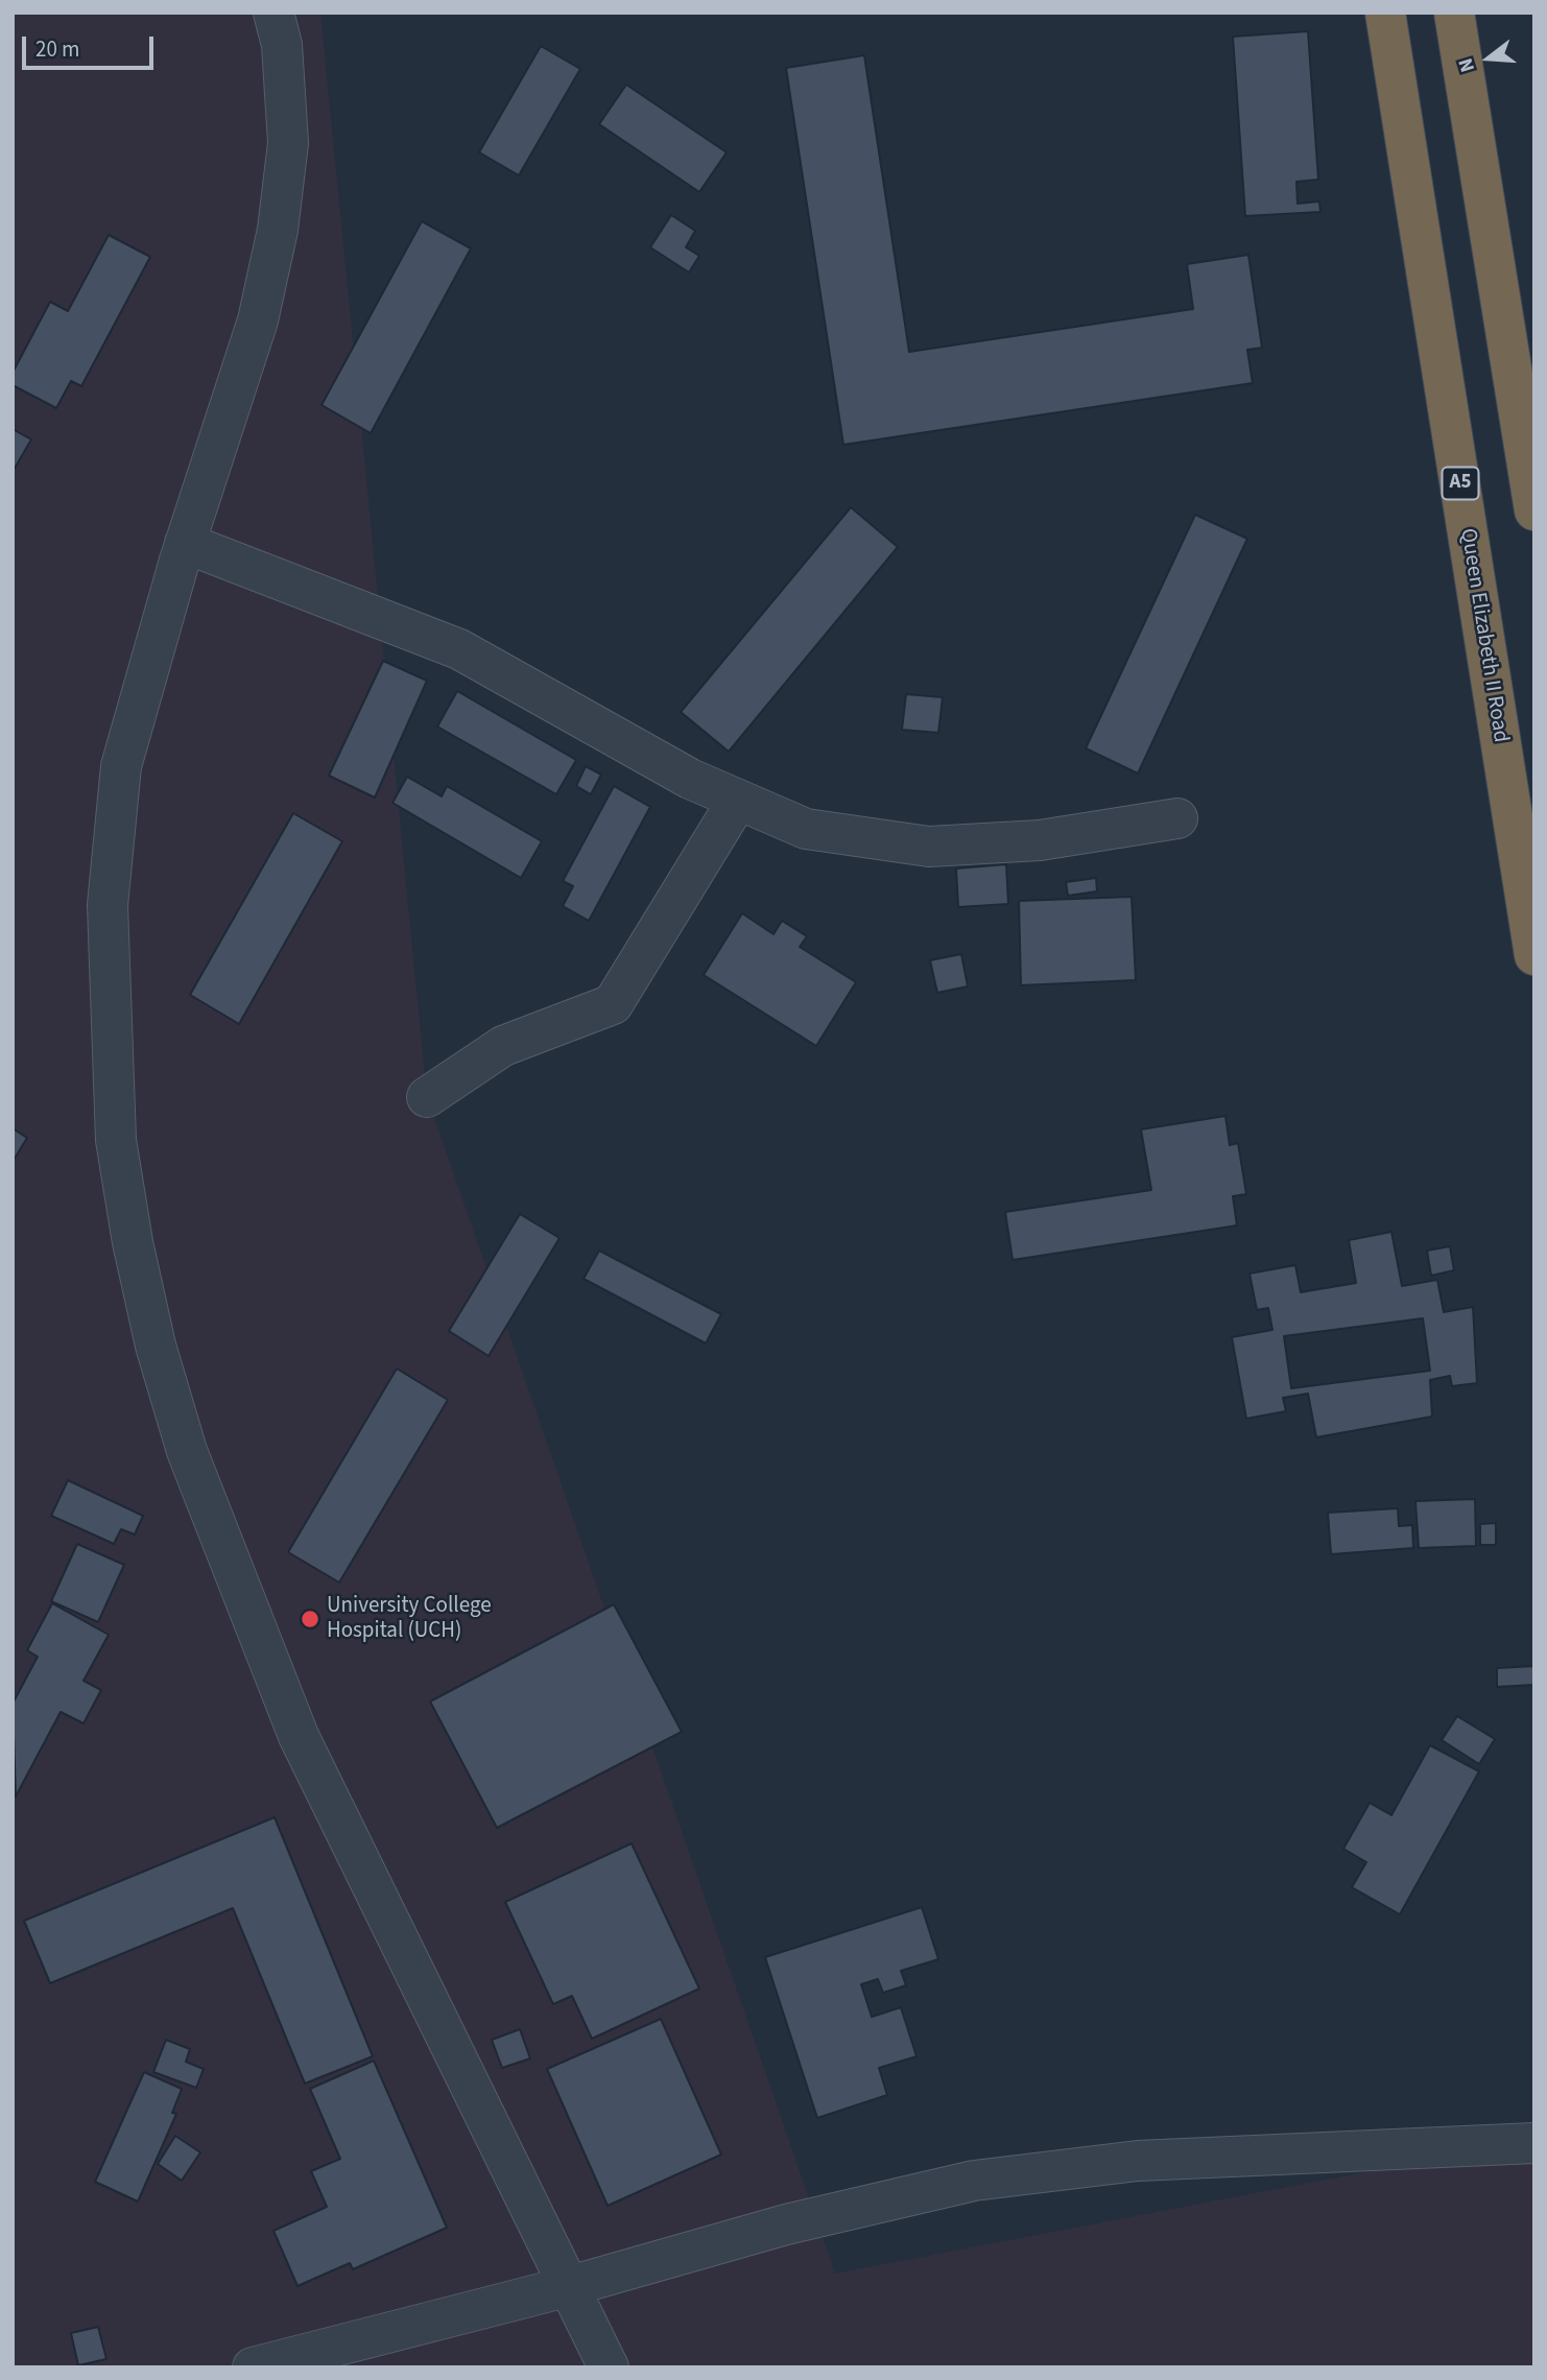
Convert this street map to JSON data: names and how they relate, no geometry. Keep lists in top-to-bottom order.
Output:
{
  "streets": {
    "highway": ["A5", "Queen Elizabeth II Road"]
  },
  "places": ["University College Hospital (UCH)"],
  "scale_bar": "20 m",
  "north": "left"
}
